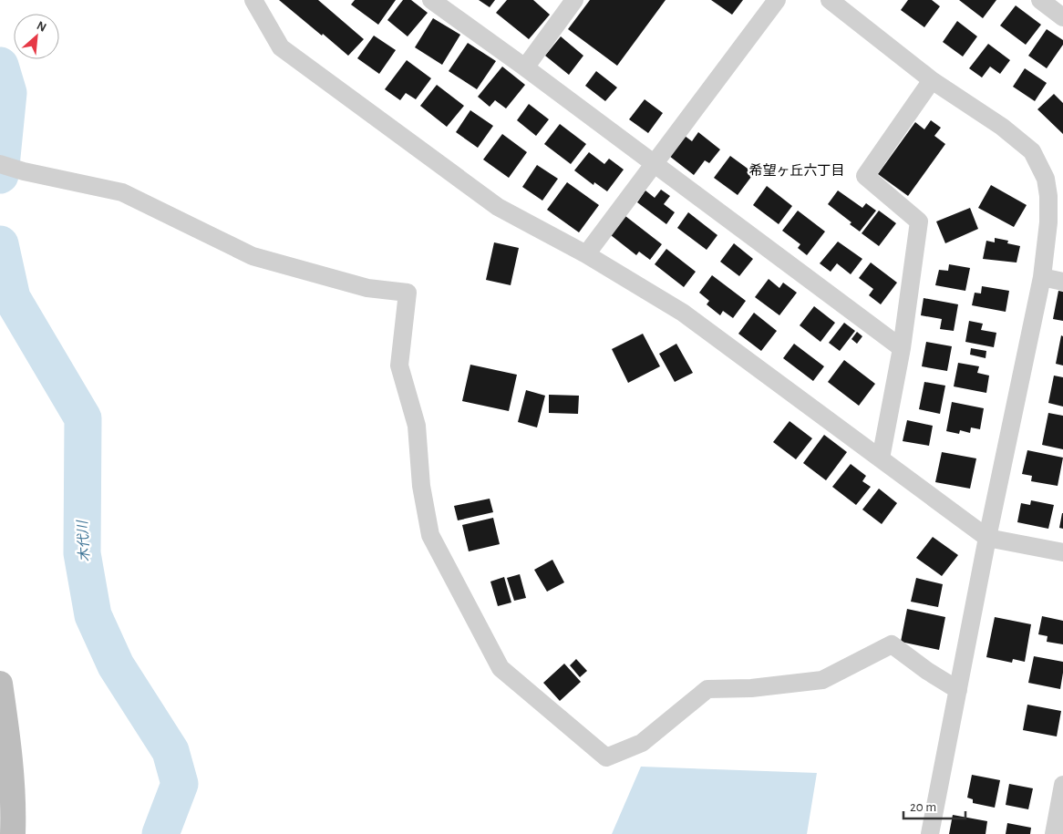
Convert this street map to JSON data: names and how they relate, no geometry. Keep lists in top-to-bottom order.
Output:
{
  "districts": ["希望ヶ丘六丁目"],
  "water": ["木代川"],
  "scale_bar": "20 m",
  "north": "top right"
}
